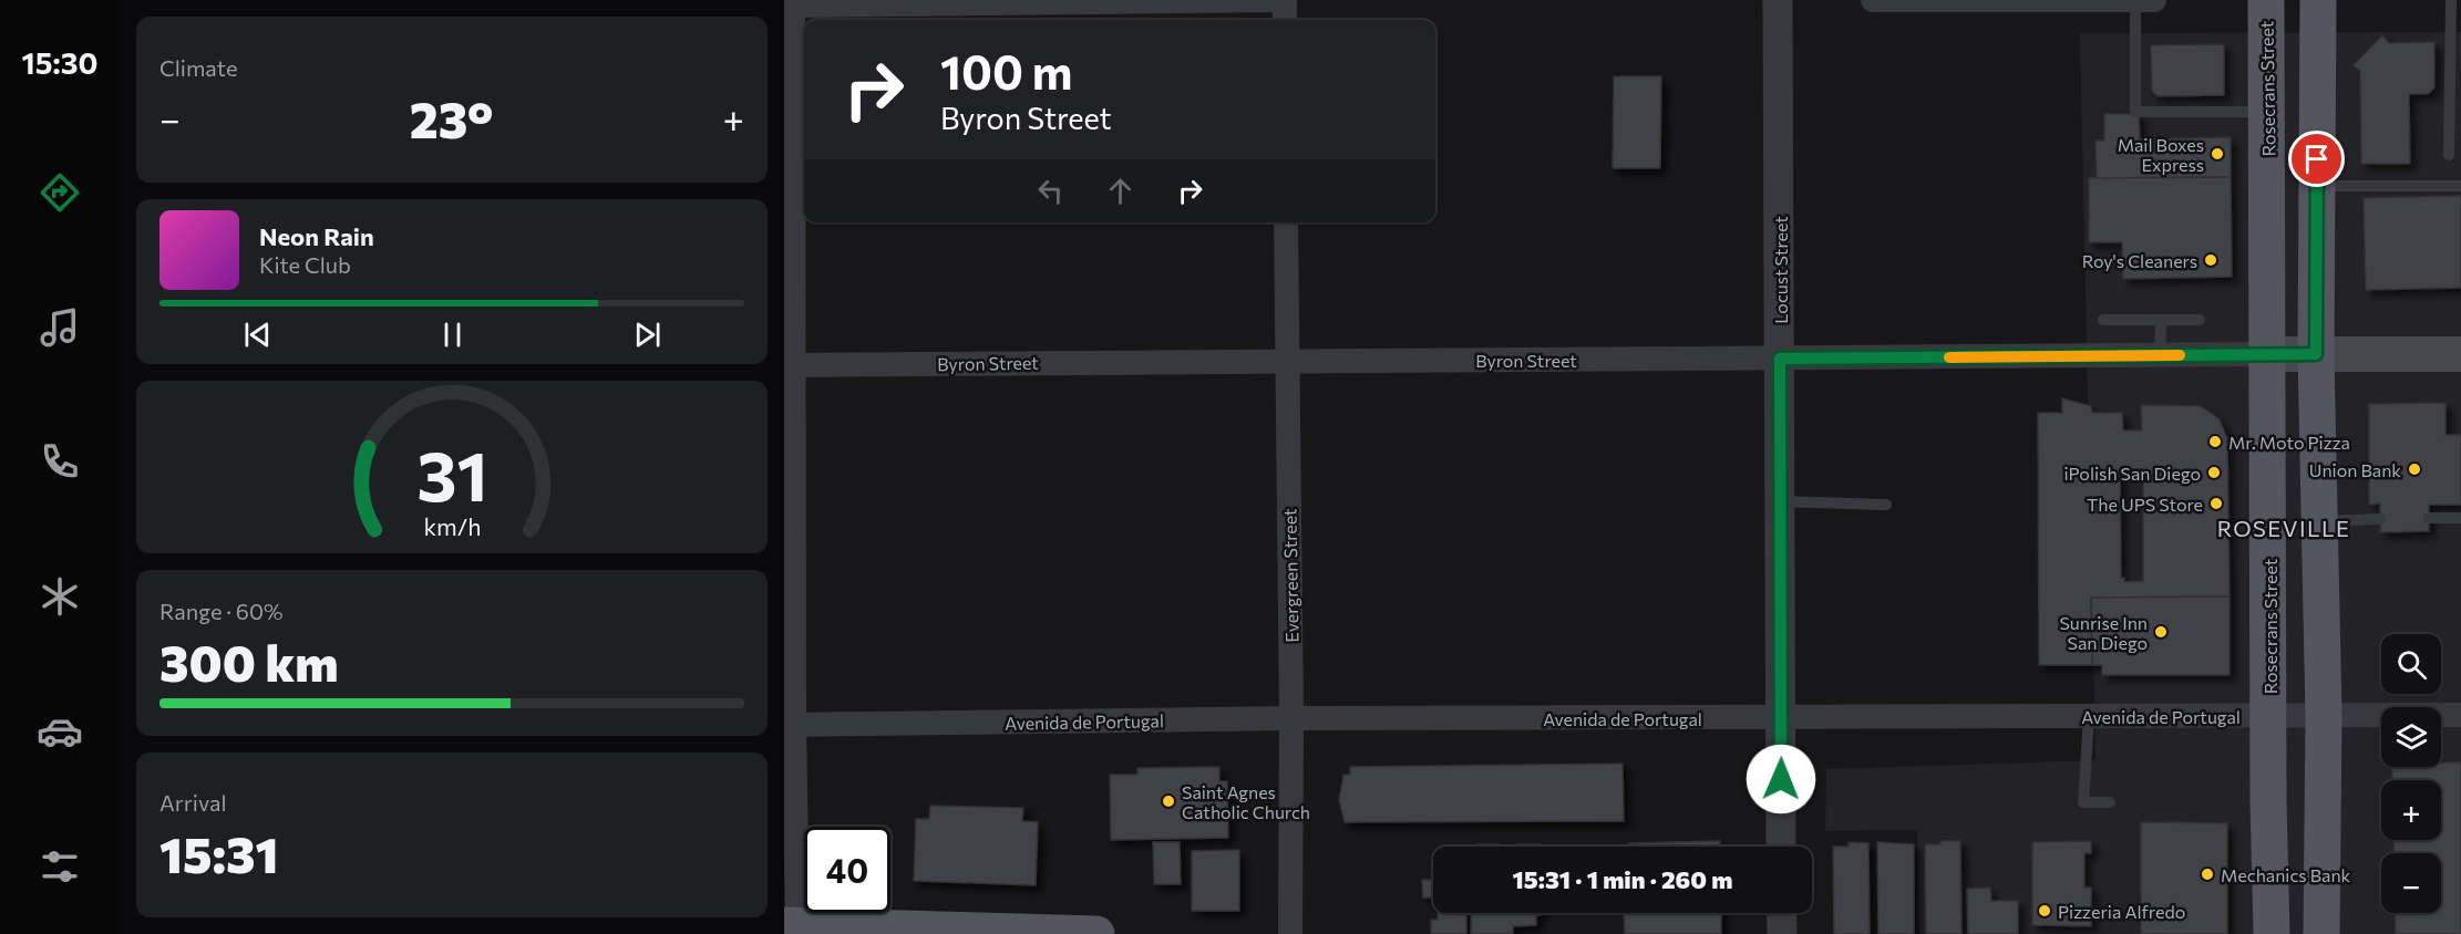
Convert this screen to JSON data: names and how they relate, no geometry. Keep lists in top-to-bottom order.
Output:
{
  "streets": {
    "main road": ["Rosecrans Street"],
    "street": [
      "Locust Street",
      "Byron Street",
      "Evergreen Street",
      "Avenida de Portugal"
    ]
  },
  "crossings": [
    ["Rosecrans Street", "Byron Street"],
    ["Rosecrans Street", "Avenida de Portugal"],
    ["Locust Street", "Byron Street"],
    ["Locust Street", "Avenida de Portugal"],
    ["Byron Street", "Evergreen Street"],
    ["Evergreen Street", "Avenida de Portugal"]
  ],
  "districts": ["ROSEVILLE"],
  "places": [
    "Mail Boxes Express",
    "Roy's Cleaners",
    "Mr. Moto Pizza",
    "Union Bank",
    "iPolish San Diego",
    "The UPS Store",
    "Sunrise Inn San Diego",
    "Saint Agnes Catholic Church",
    "Mechanics Bank",
    "Pizzeria Alfredo"
  ],
  "page": {
    "tabs": "15:30",
    "tile": [
      "Climate",
      ["Range · 60%", "300 km"],
      ["Arrival", "15:31"]
    ],
    "turn": ["100 m", "Byron Street"],
    "heat": ["−", "23°", "+"],
    "song": ["Neon Rain", "Kite Club"],
    "map_buttons": ["+", "−"],
    "limit": "40",
    "trip": "15:31 · 1 min · 260 m",
    "gauge": ["31", "km/h"]
  }
}
